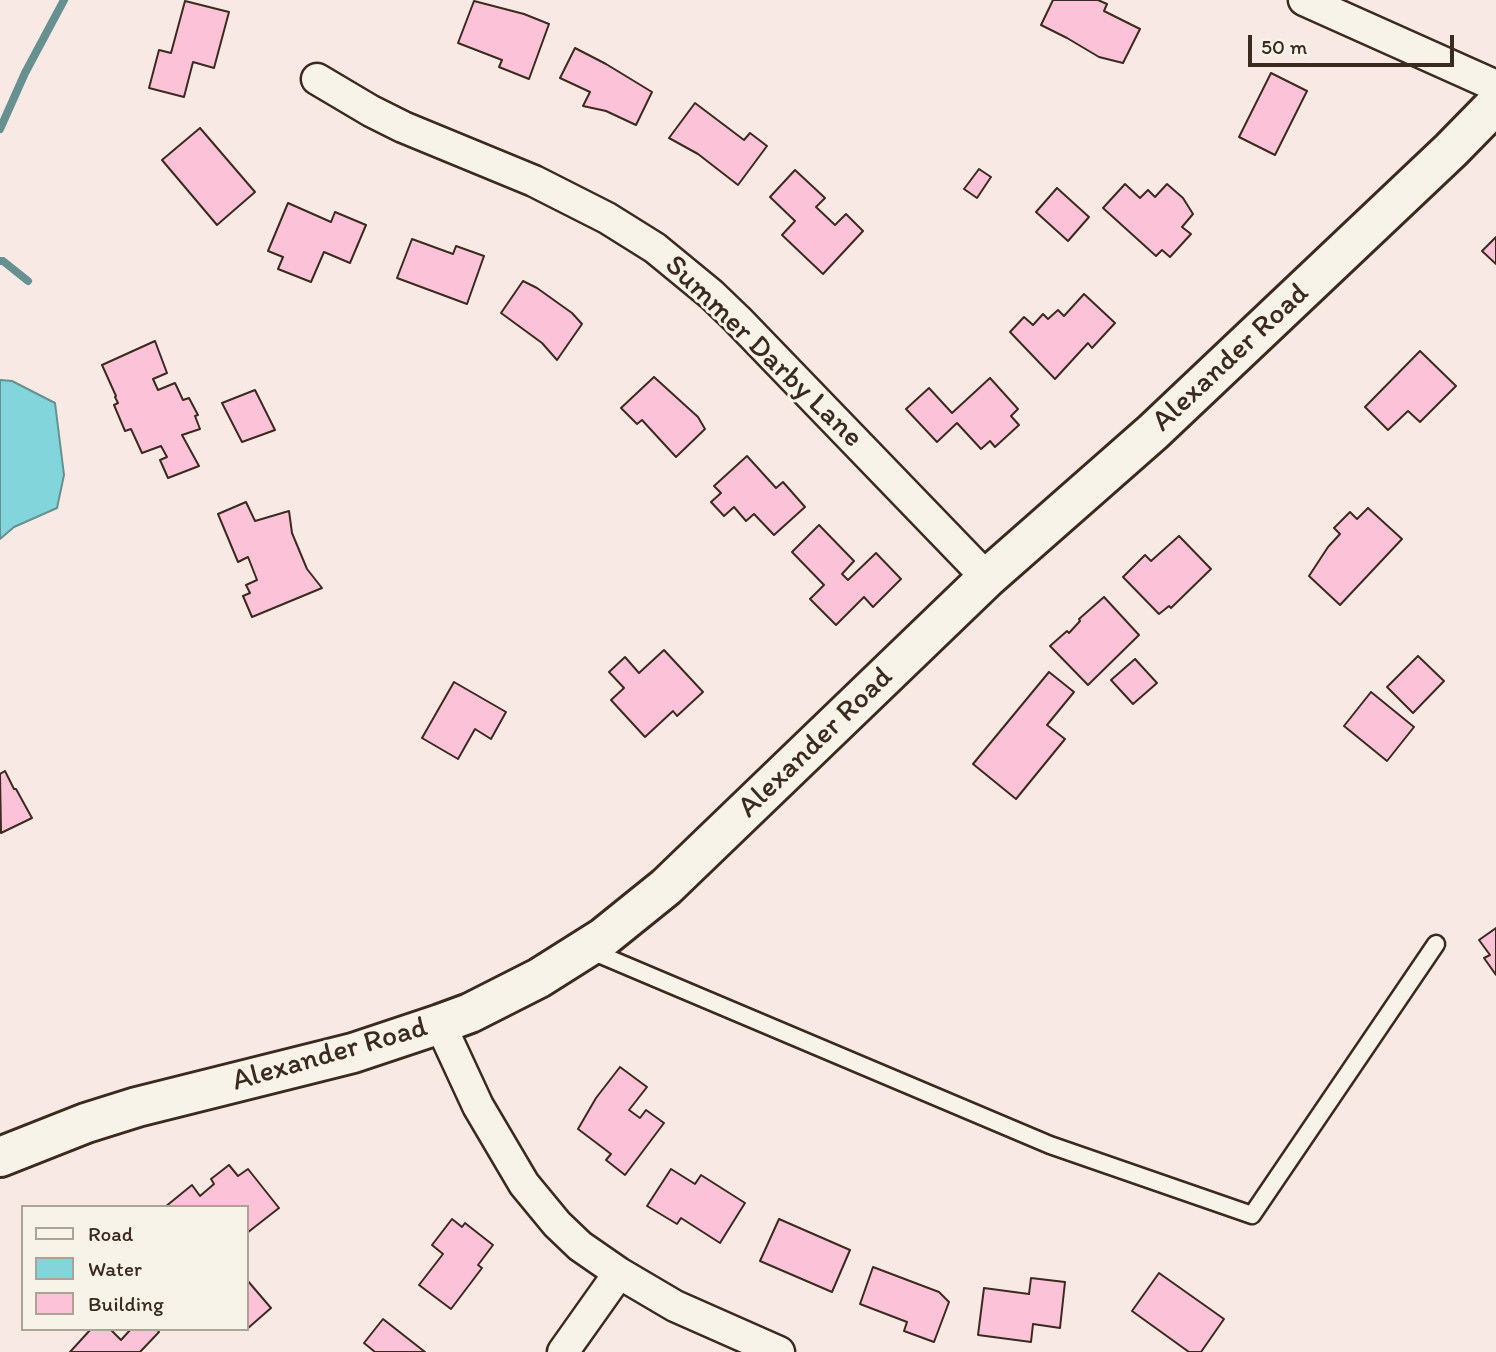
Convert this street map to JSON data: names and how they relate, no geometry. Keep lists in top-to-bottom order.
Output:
{
  "streets": {
    "street": ["Summer Darby Lane", "Alexander Road"]
  },
  "crossings": [
    ["Summer Darby Lane", "Alexander Road"]
  ],
  "legend": ["Road", "Water", "Building"],
  "scale_bar": "50 m"
}
